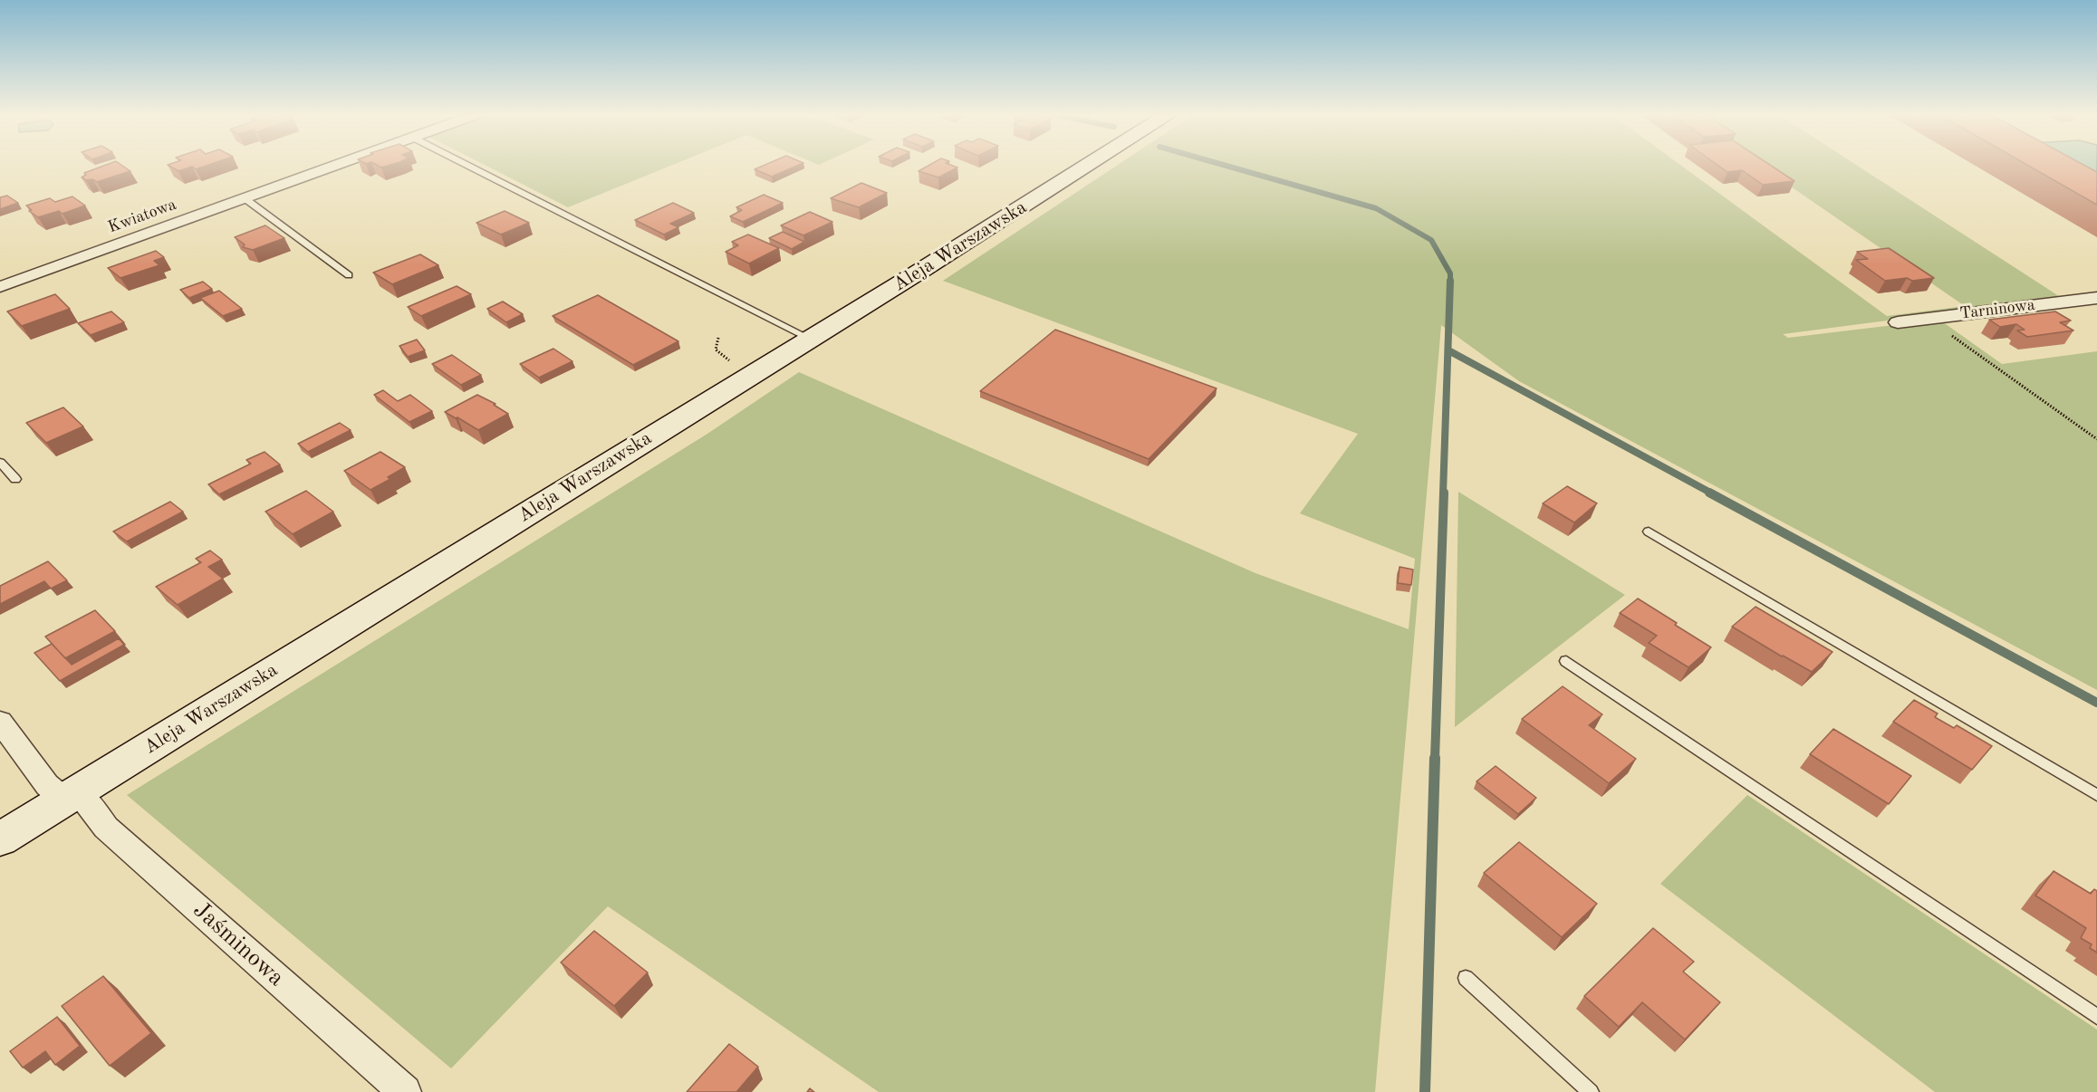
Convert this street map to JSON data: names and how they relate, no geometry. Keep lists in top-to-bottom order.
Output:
{
  "streets": {
    "street": [
      "Kwiatowa",
      "Aleja Warszawska",
      "Tarninowa",
      "Jaśminowa"
    ]
  },
  "crossings": [
    ["Aleja Warszawska", "Jaśminowa"]
  ]
}
